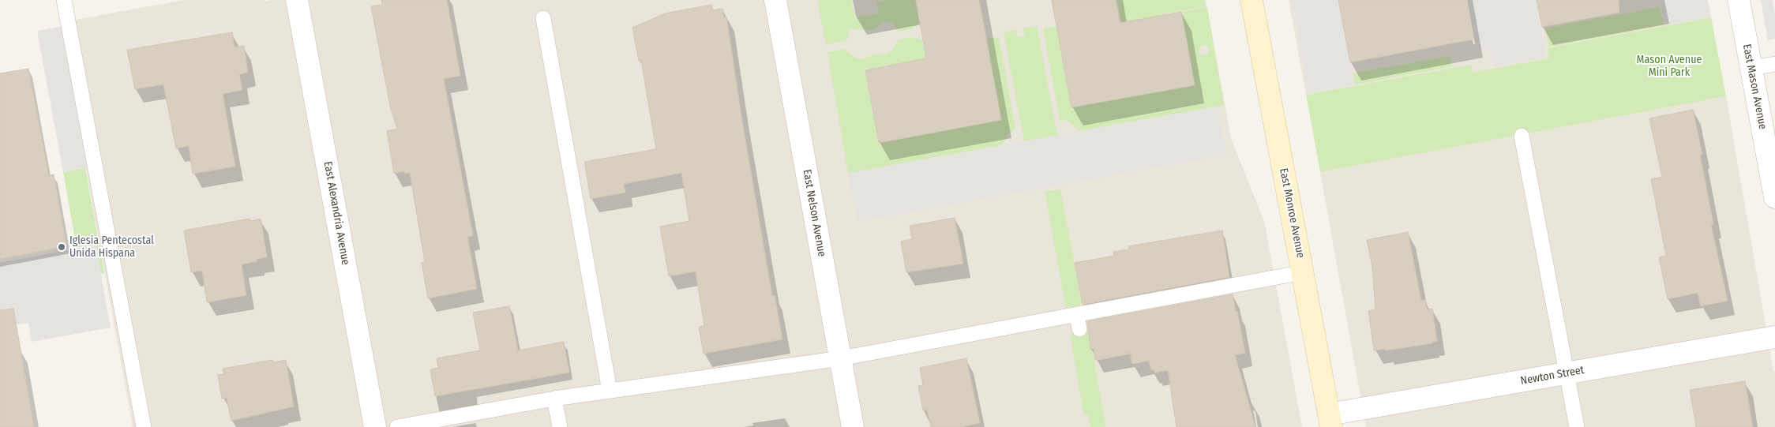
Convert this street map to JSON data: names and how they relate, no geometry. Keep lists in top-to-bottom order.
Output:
{
  "streets": {
    "street": [
      "East Mason Avenue",
      "East Alexandria Avenue",
      "East Nelson Avenue",
      "East Monroe Avenue",
      "Newton Street"
    ]
  },
  "crossings": [
    ["East Monroe Avenue", "Newton Street"]
  ],
  "parks": ["Mason Avenue Mini Park"],
  "places": ["Iglesia Pentecostal Unida Hispana"]
}
